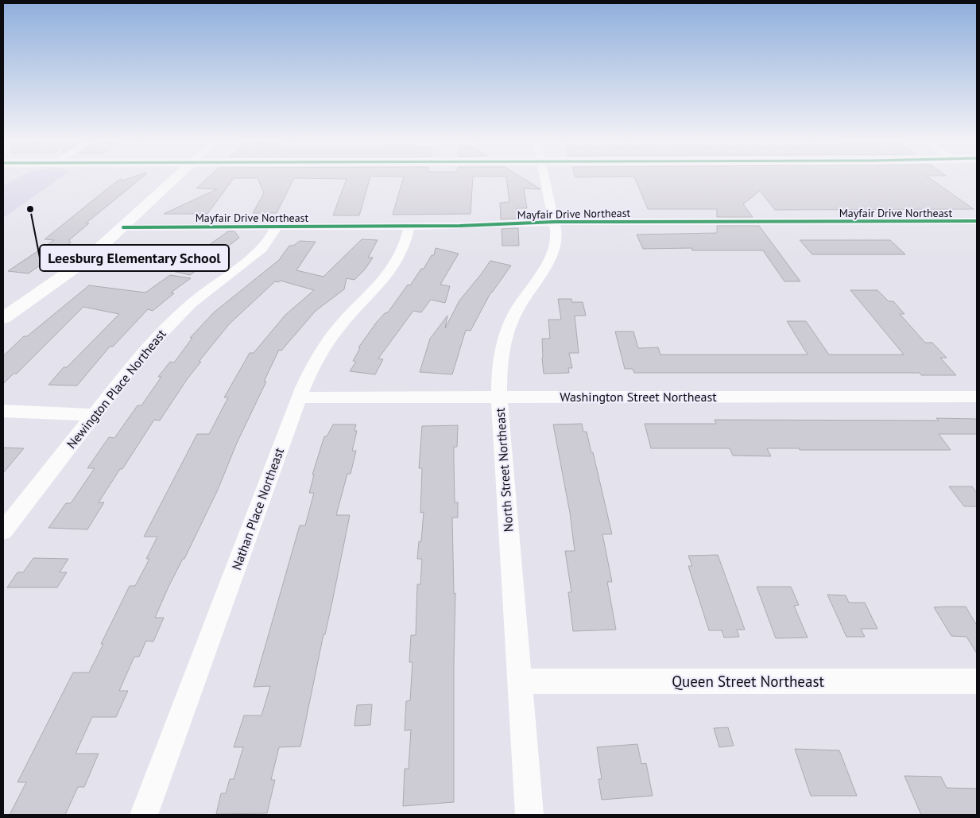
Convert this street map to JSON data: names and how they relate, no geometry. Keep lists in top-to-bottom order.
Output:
{
  "streets": {
    "street": [
      "Mayfair Drive Northeast",
      "Newington Place Northeast",
      "Washington Street Northeast",
      "North Street Northeast",
      "Nathan Place Northeast",
      "Queen Street Northeast"
    ]
  },
  "crossings": [
    ["Mayfair Drive Northeast", "Newington Place Northeast"],
    ["Mayfair Drive Northeast", "North Street Northeast"],
    ["Mayfair Drive Northeast", "Nathan Place Northeast"],
    ["Washington Street Northeast", "North Street Northeast"],
    ["Washington Street Northeast", "Nathan Place Northeast"],
    ["North Street Northeast", "Queen Street Northeast"]
  ],
  "places": ["Leesburg Elementary School"]
}
